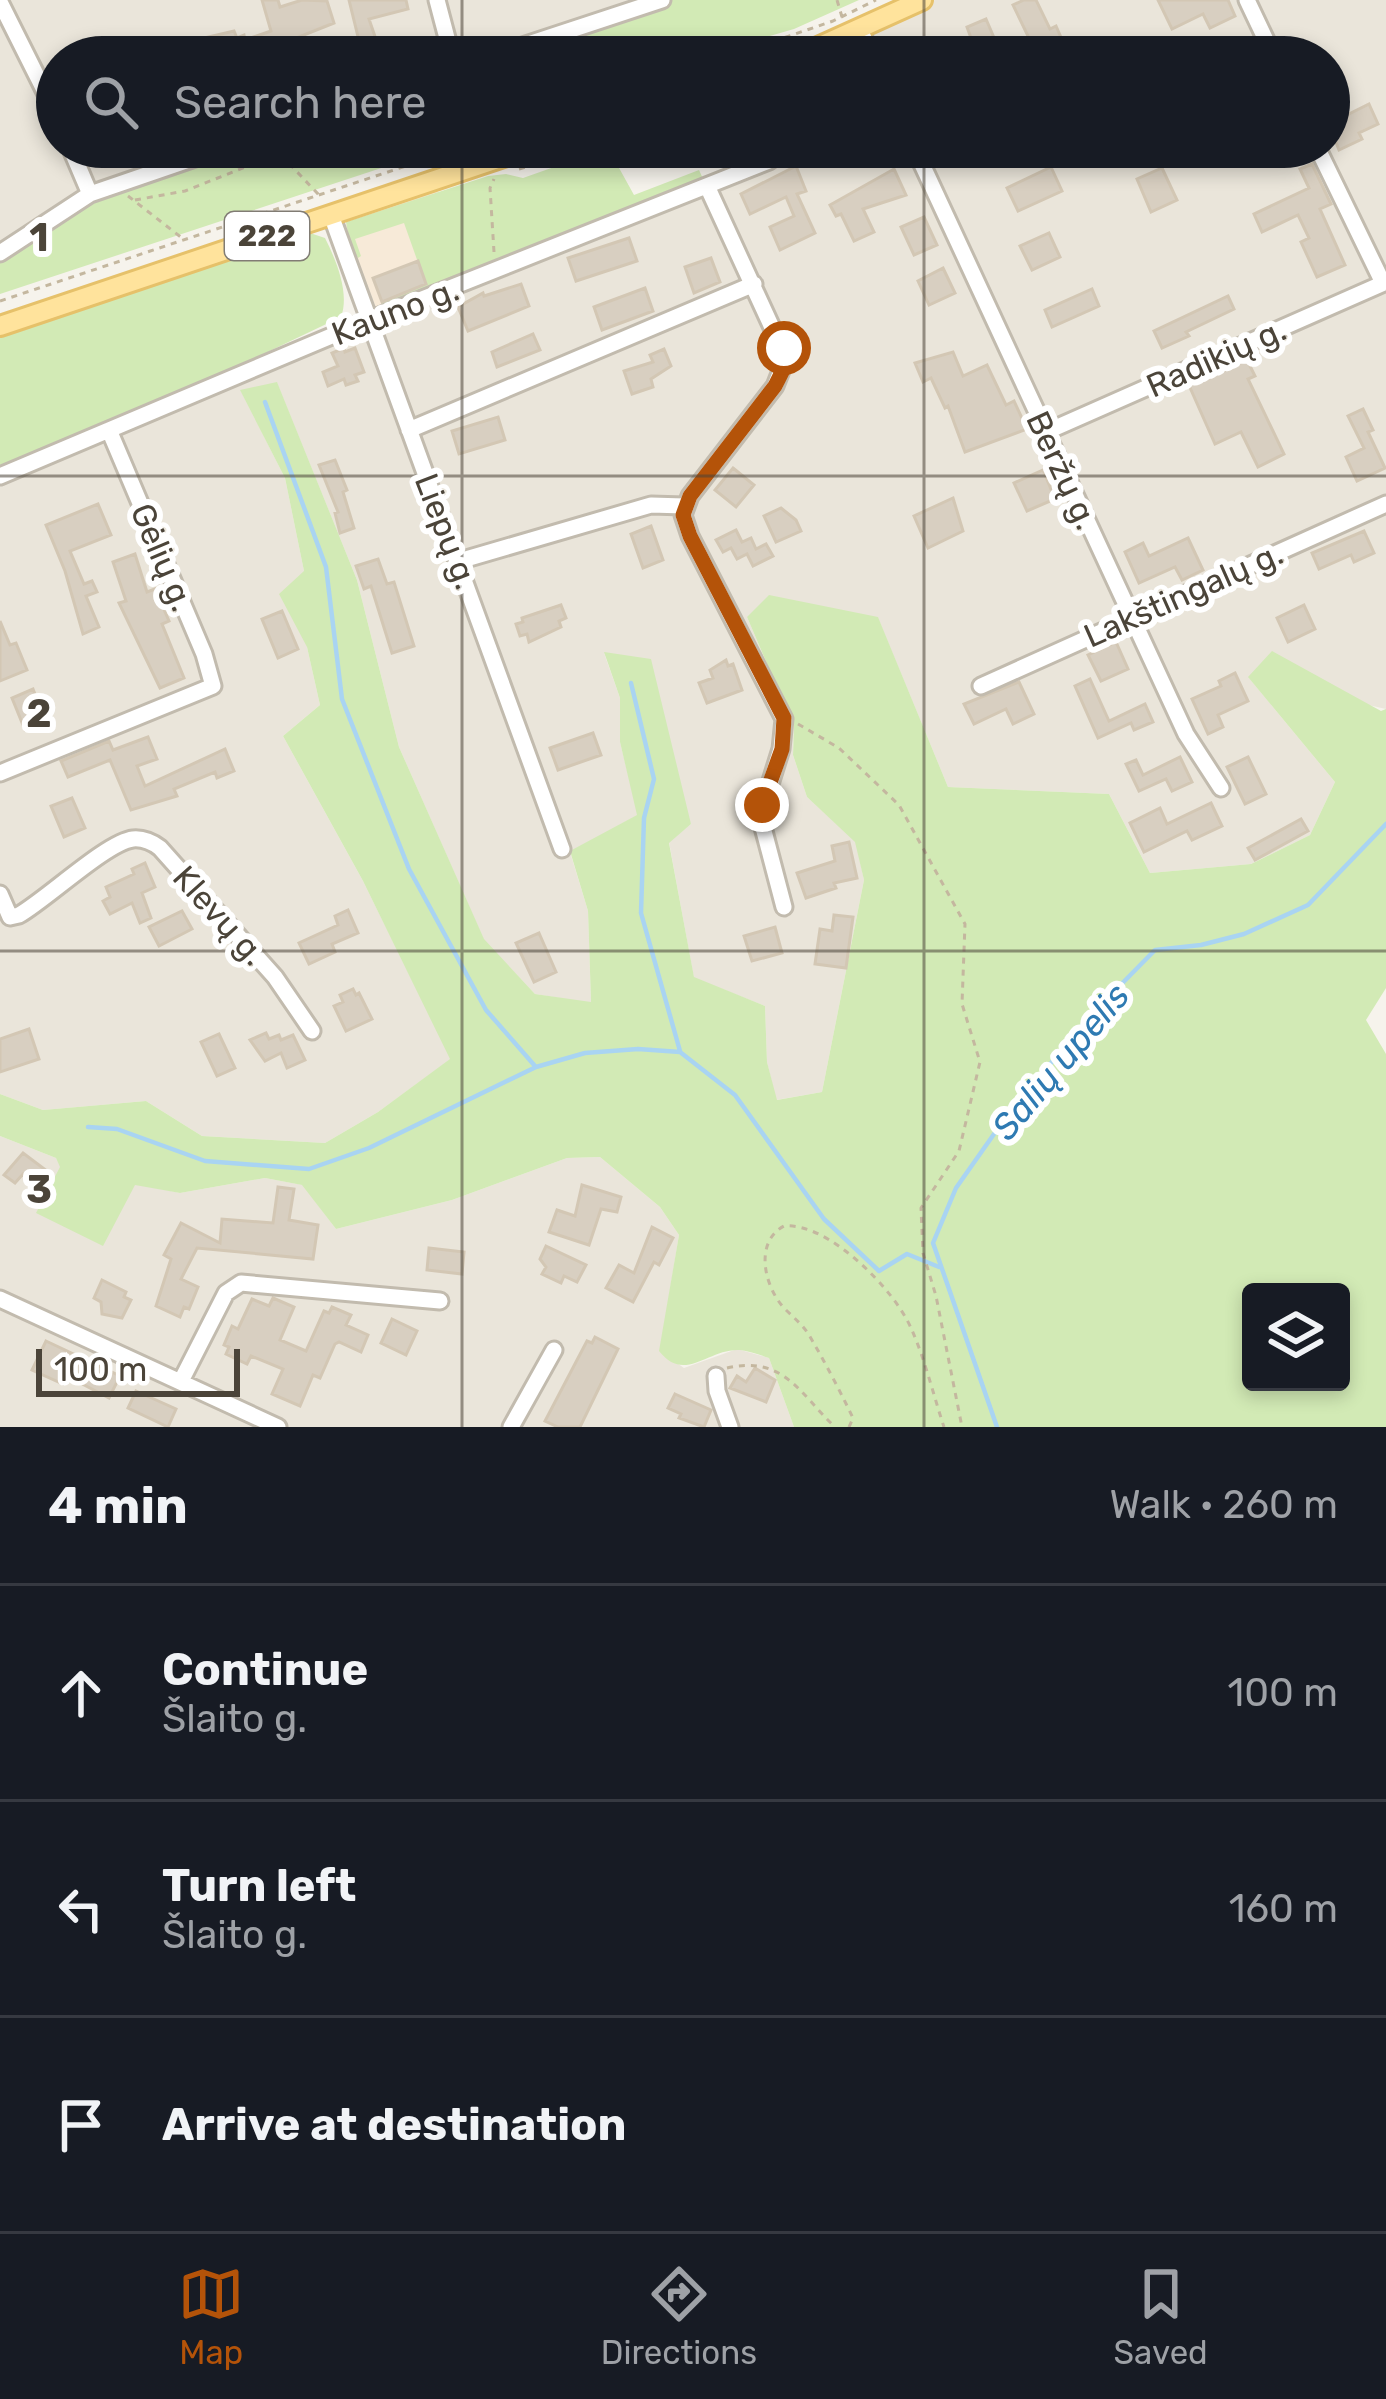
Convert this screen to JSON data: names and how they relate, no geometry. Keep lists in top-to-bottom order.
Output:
{
  "streets": {
    "main road": ["222"],
    "street": [
      "Kauno g.",
      "Radikių g.",
      "Beržų g.",
      "Liepų g.",
      "Gėlių g.",
      "Lakštingalų g.",
      "Klevų g."
    ]
  },
  "crossings": [
    ["222", "Liepų g."],
    ["Kauno g.", "Liepų g."],
    ["Kauno g.", "Gėlių g."],
    ["Radikių g.", "Beržų g."],
    ["Beržų g.", "Lakštingalų g."]
  ],
  "water": ["Salių upelis"],
  "scale_bar": "100 m",
  "page": {
    "search": "Search here",
    "scale": "100 m",
    "heading": ["4 min", "Walk · 260 m"],
    "list": [
      ["Continue", "Šlaito g.", "100 m"],
      ["Turn left", "Šlaito g.", "160 m"],
      "Arrive at destination"
    ],
    "nav": ["Map", "Directions", "Saved"]
  },
  "grid": {
    "rows": ["1", "2", "3"]
  }
}
